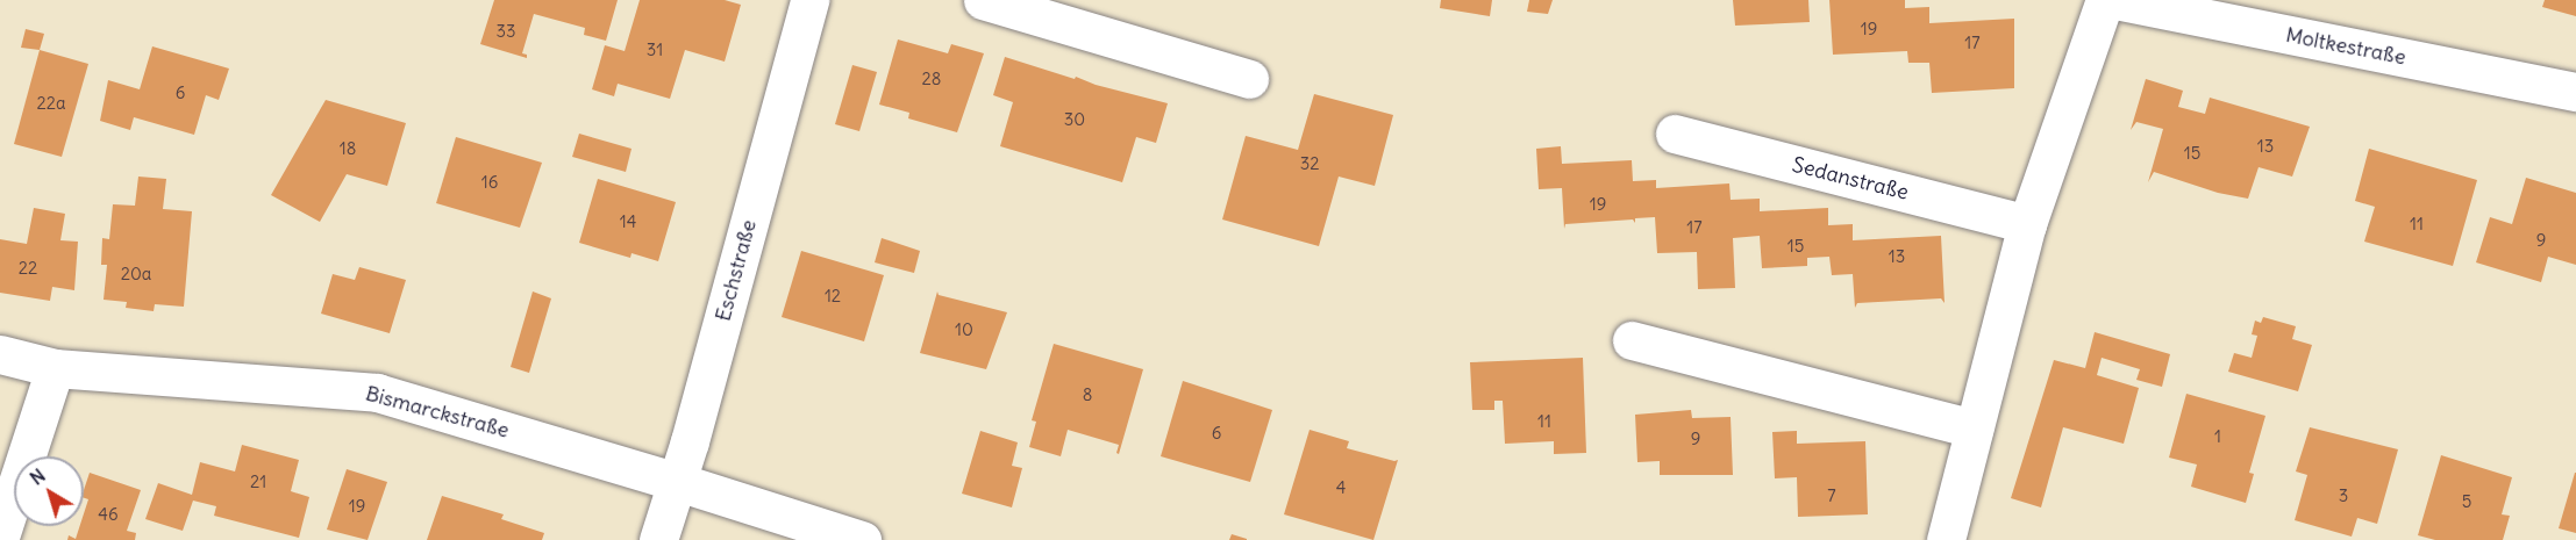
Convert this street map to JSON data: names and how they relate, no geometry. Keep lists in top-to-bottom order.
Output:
{
  "streets": {
    "street": [
      "Moltkestraße",
      "Sedanstraße",
      "Eschstraße",
      "Bismarckstraße"
    ]
  },
  "crossings": [
    ["Eschstraße", "Bismarckstraße"]
  ],
  "house_numbers": [
    "19",
    "33",
    "17",
    "31",
    "28",
    "6",
    "22a",
    "30",
    "13",
    "18",
    "15",
    "32",
    "16",
    "19",
    "14",
    "11",
    "17",
    "9",
    "15",
    "13",
    "22",
    "20a",
    "12",
    "10",
    "8",
    "11",
    "6",
    "1",
    "9",
    "21",
    "4",
    "7",
    "3",
    "5",
    "19",
    "46"
  ],
  "north": "top left"
}
